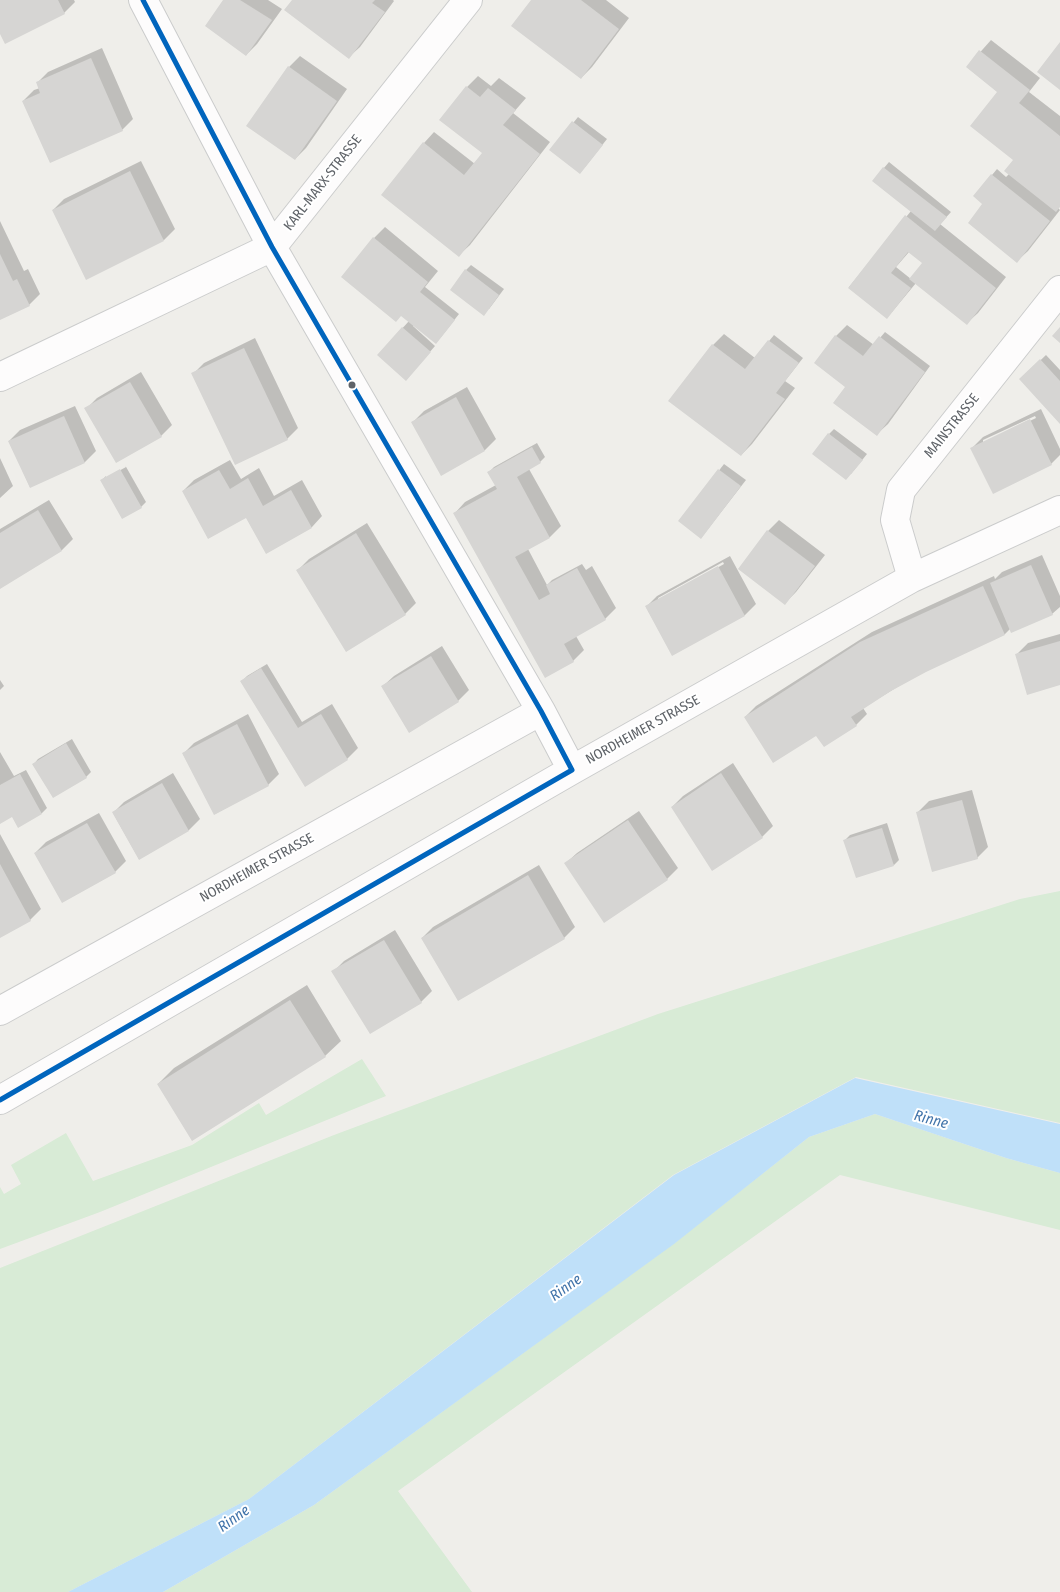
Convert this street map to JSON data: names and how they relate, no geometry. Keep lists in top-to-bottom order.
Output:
{
  "streets": {
    "street": ["KARL-MARX-STRASSE", "MAINSTRASSE", "NORDHEIMER STRASSE"]
  },
  "crossings": [
    ["MAINSTRASSE", "NORDHEIMER STRASSE"]
  ],
  "water": ["Rinne"]
}
